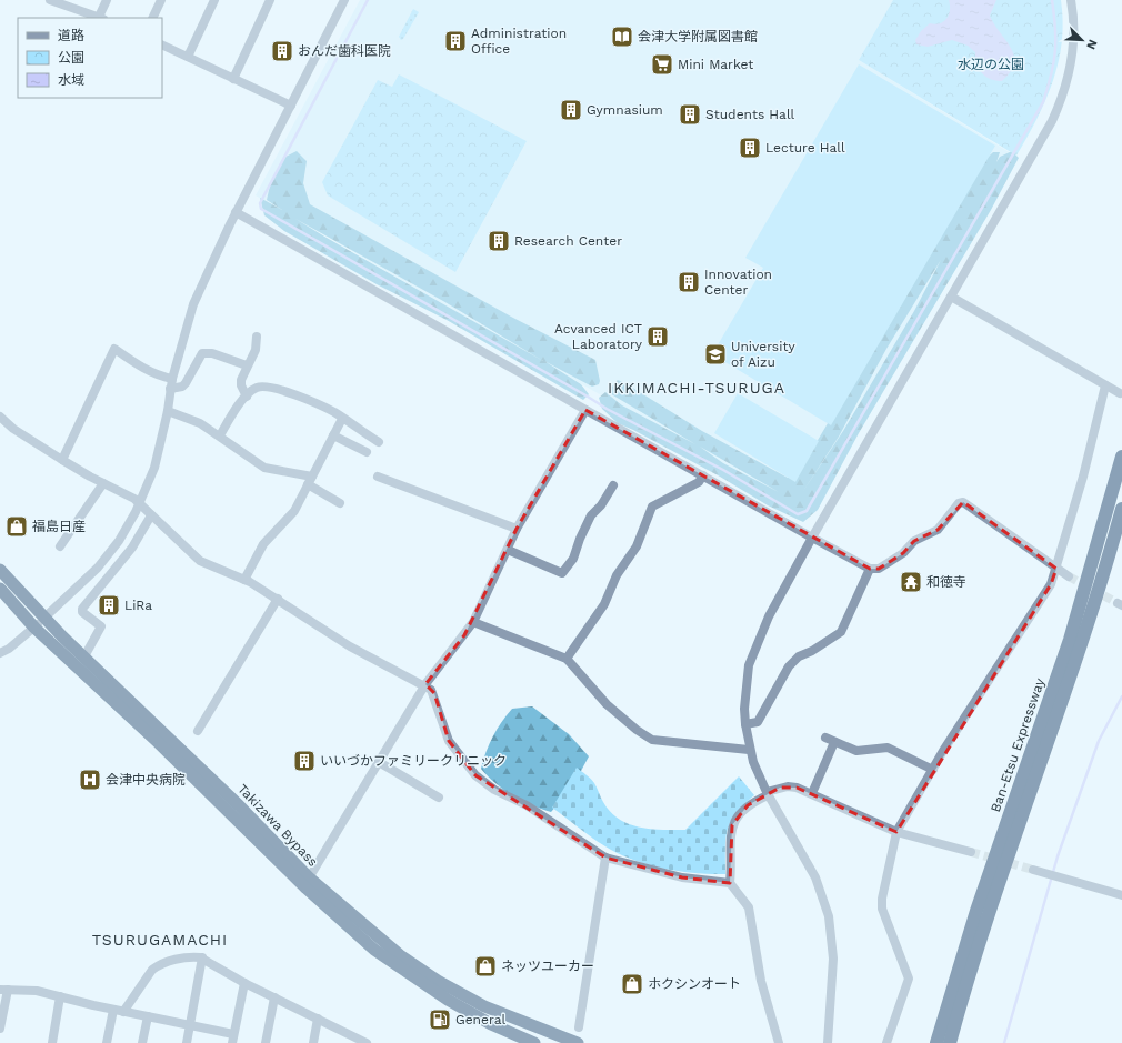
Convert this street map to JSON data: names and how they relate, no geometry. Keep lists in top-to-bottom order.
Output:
{
  "streets": {
    "highway": ["Ban-Etsu Expressway", "Takizawa Bypass"]
  },
  "districts": ["IKKIMACHI-TSURUGA", "TSURUGAMACHI"],
  "parks": ["水辺の公園"],
  "places": {
    "library": ["会津大学附属図書館"],
    "building": [
      "Administration Office",
      "おんだ歯科医院",
      "Gymnasium",
      "Students Hall",
      "Lecture Hall",
      "Research Center",
      "Innovation Center",
      "Acvanced ICT Laboratory",
      "LiRa",
      "いいづかファミリークリニック"
    ],
    "supermarket": ["Mini Market"],
    "school or university": ["University of Aizu"],
    "shop": ["福島日産", "ネッツユーカー", "ホクシンオート"],
    "temple": ["和徳寺"],
    "hospital": ["会津中央病院"],
    "fuel station": ["General"]
  },
  "legend": ["道路", "公園", "水域"],
  "north": "bottom right"
}
